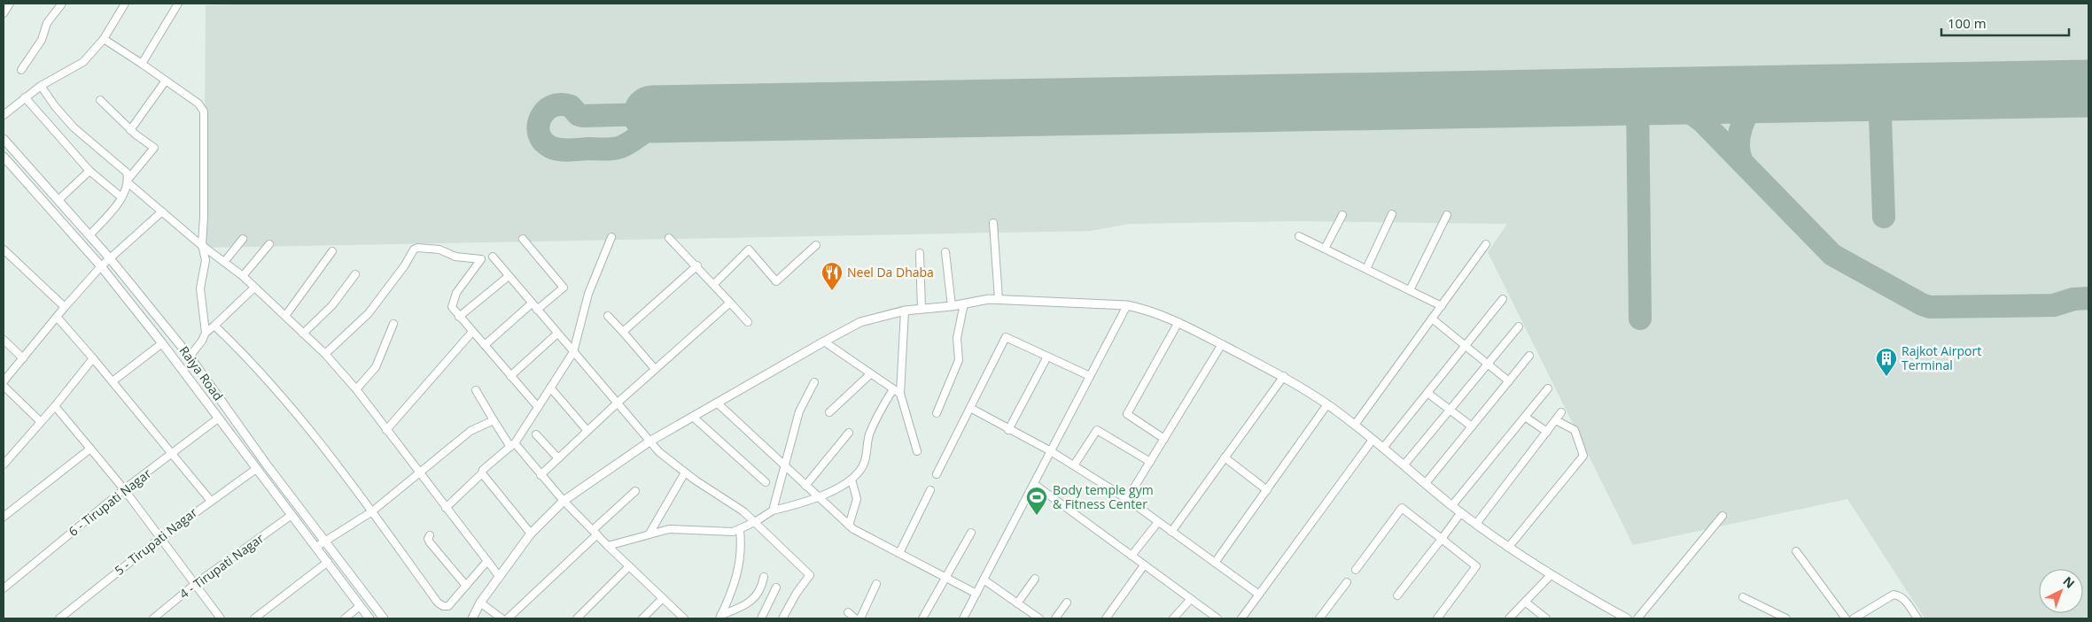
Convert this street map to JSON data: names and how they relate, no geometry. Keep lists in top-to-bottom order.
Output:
{
  "streets": {
    "street": [
      "Raiya Road",
      "6 - Tirupati Nagar",
      "5 - Tirupati Nagar",
      "4 - Tirupati Nagar"
    ]
  },
  "crossings": [
    ["Raiya Road", "6 - Tirupati Nagar"],
    ["Raiya Road", "5 - Tirupati Nagar"],
    ["Raiya Road", "4 - Tirupati Nagar"]
  ],
  "places": {
    "restaurant": ["Neel Da Dhaba"],
    "building": ["Rajkot Airport Terminal"],
    "sports": ["Body temple gym & Fitness Center"]
  },
  "scale_bar": "100 m",
  "north": "top right"
}
